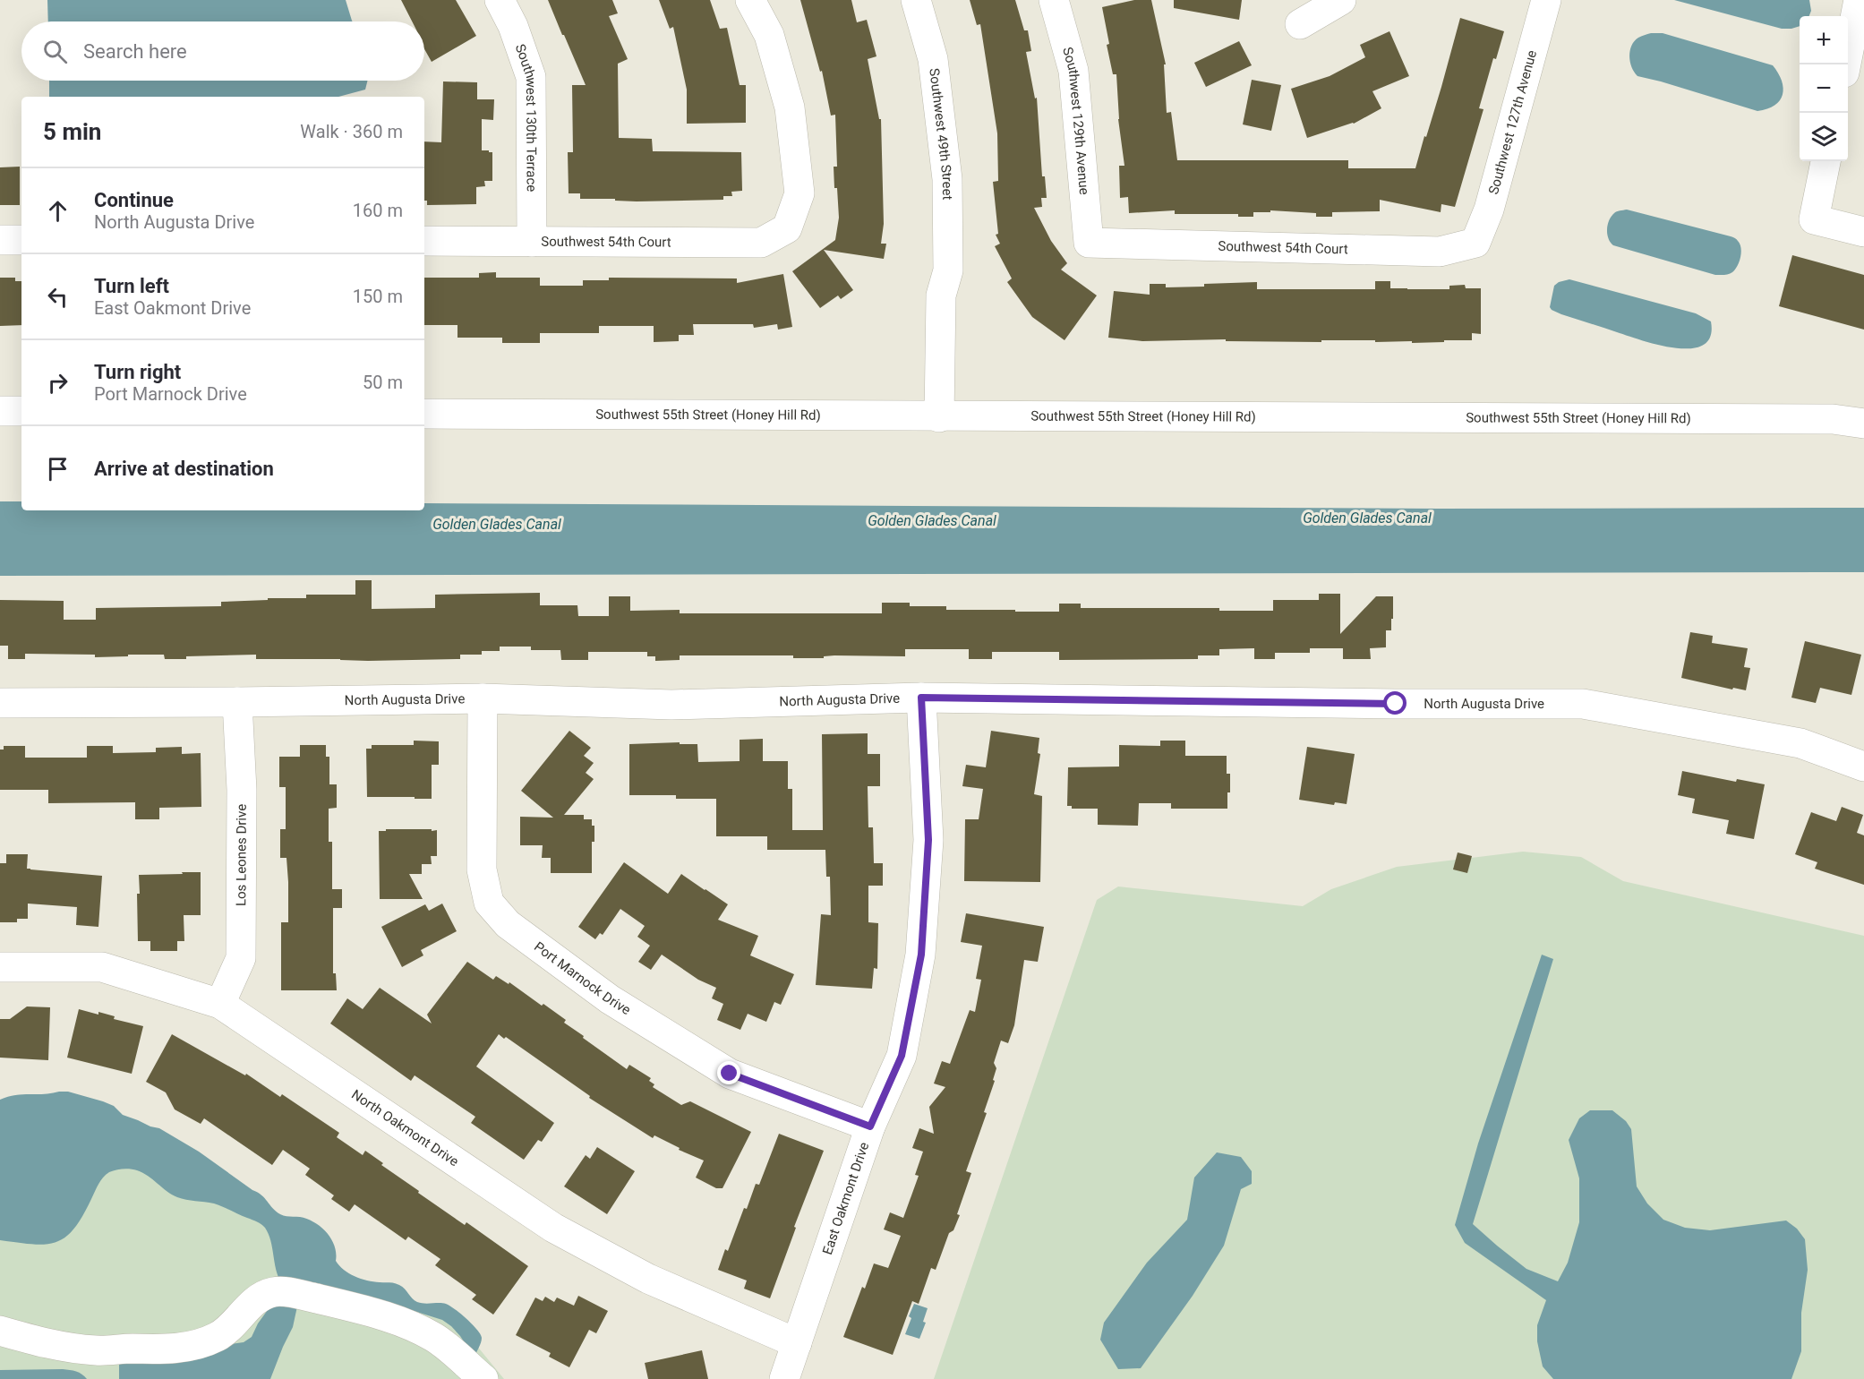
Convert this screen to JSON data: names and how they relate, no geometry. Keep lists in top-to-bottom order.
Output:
{
  "streets": {
    "street": [
      "Southwest 130th Terrace",
      "Southwest 129th Avenue",
      "Southwest 127th Avenue",
      "Southwest 49th Street",
      "Southwest 54th Court",
      "Southwest 55th Street (Honey Hill Rd)",
      "North Augusta Drive",
      "Los Leones Drive",
      "Port Marnock Drive",
      "North Oakmont Drive",
      "East Oakmont Drive"
    ]
  },
  "crossings": [
    ["Southwest 130th Terrace", "Southwest 54th Court"],
    ["Southwest 129th Avenue", "Southwest 54th Court"],
    ["Southwest 127th Avenue", "Southwest 54th Court"],
    ["Southwest 49th Street", "Southwest 55th Street (Honey Hill Rd)"],
    ["North Augusta Drive", "Los Leones Drive"],
    ["North Augusta Drive", "Port Marnock Drive"],
    ["North Augusta Drive", "East Oakmont Drive"],
    ["Los Leones Drive", "North Oakmont Drive"],
    ["Port Marnock Drive", "East Oakmont Drive"],
    ["North Oakmont Drive", "East Oakmont Drive"]
  ],
  "water": ["Golden Glades Canal"],
  "page": {
    "map_buttons": ["+", "−"],
    "search": "Search here",
    "heading": ["5 min", "Walk · 360 m"],
    "list": [
      ["Continue", "North Augusta Drive", "160 m"],
      ["Turn left", "East Oakmont Drive", "150 m"],
      ["Turn right", "Port Marnock Drive", "50 m"],
      "Arrive at destination"
    ]
  }
}
